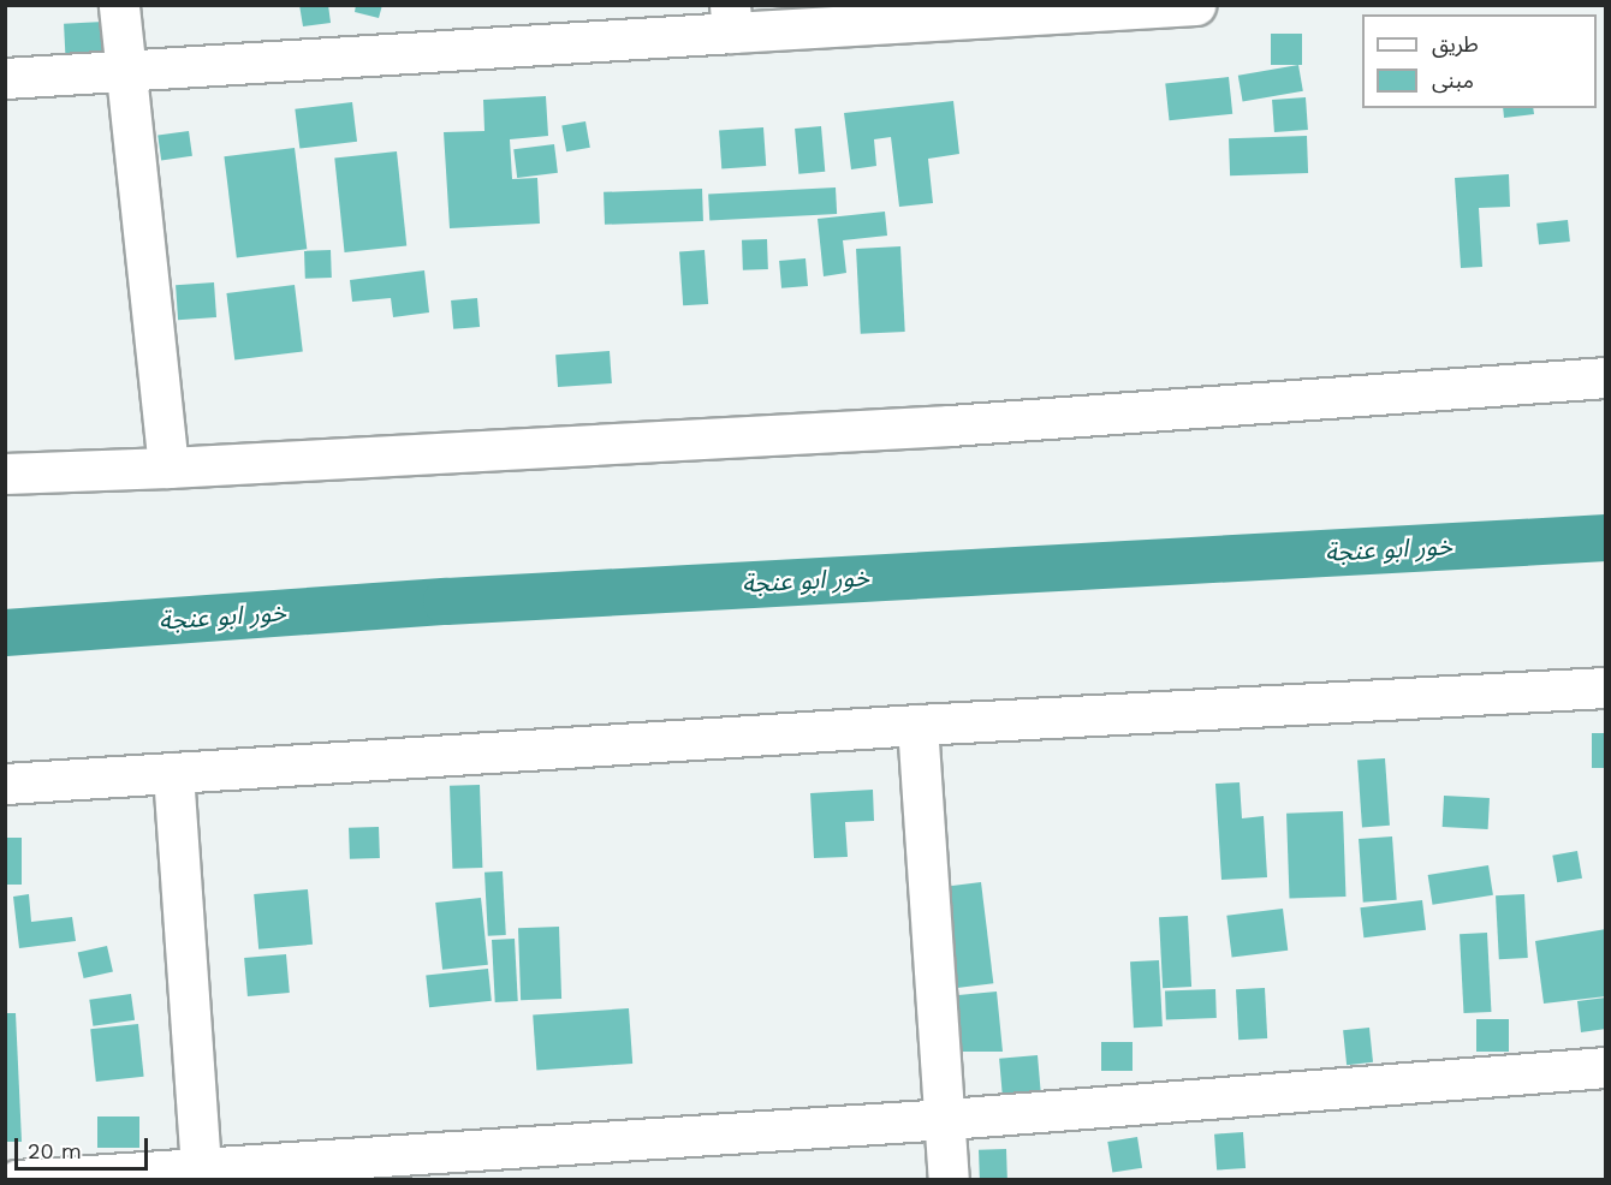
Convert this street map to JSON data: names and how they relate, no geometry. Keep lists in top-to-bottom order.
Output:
{
  "water": ["خور ابو عنجة"],
  "legend": ["طريق", "مبنى"],
  "scale_bar": "20 m"
}
